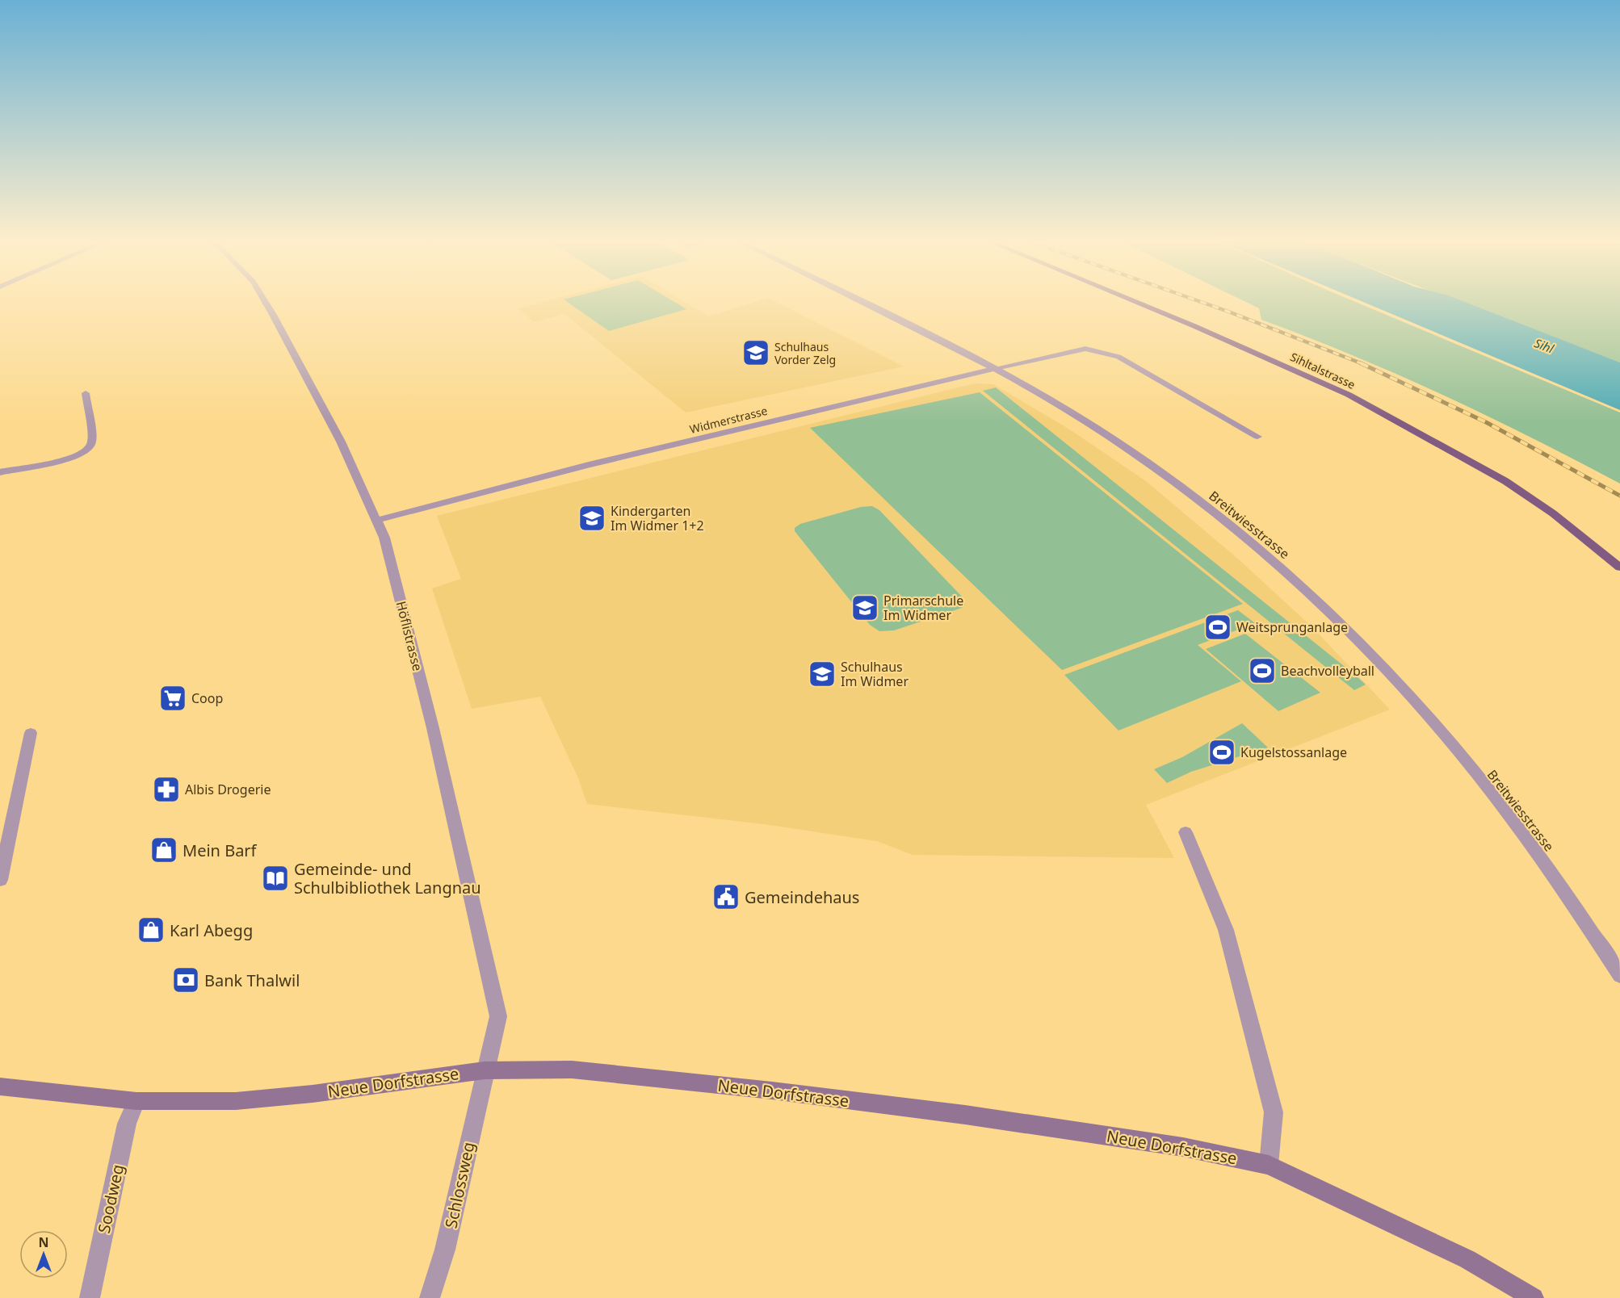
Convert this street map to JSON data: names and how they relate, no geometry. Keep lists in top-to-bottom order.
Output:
{
  "streets": {
    "main road": ["Sihltalstrasse", "Neue Dorfstrasse"],
    "street": [
      "Widmerstrasse",
      "Breitwiesstrasse",
      "Höflistrasse",
      "Schlossweg",
      "Soodweg"
    ]
  },
  "crossings": [
    ["Widmerstrasse", "Breitwiesstrasse"],
    ["Widmerstrasse", "Höflistrasse"],
    ["Höflistrasse", "Neue Dorfstrasse"],
    ["Höflistrasse", "Schlossweg"],
    ["Neue Dorfstrasse", "Schlossweg"],
    ["Neue Dorfstrasse", "Soodweg"]
  ],
  "water": ["Sihl"],
  "places": {
    "school or university": [
      "Schulhaus Vorder Zelg",
      "Kindergarten Im Widmer 1+2",
      "Primarschule Im Widmer",
      "Schulhaus Im Widmer"
    ],
    "sports": ["Weitsprunganlage", "Beachvolleyball", "Kugelstossanlage"],
    "supermarket": ["Coop"],
    "pharmacy": ["Albis Drogerie"],
    "shop": ["Mein Barf", "Karl Abegg"],
    "library": ["Gemeinde- und Schulbibliothek Langnau"],
    "public building": ["Gemeindehaus"],
    "bank": ["Bank Thalwil"]
  },
  "north": "top"
}
